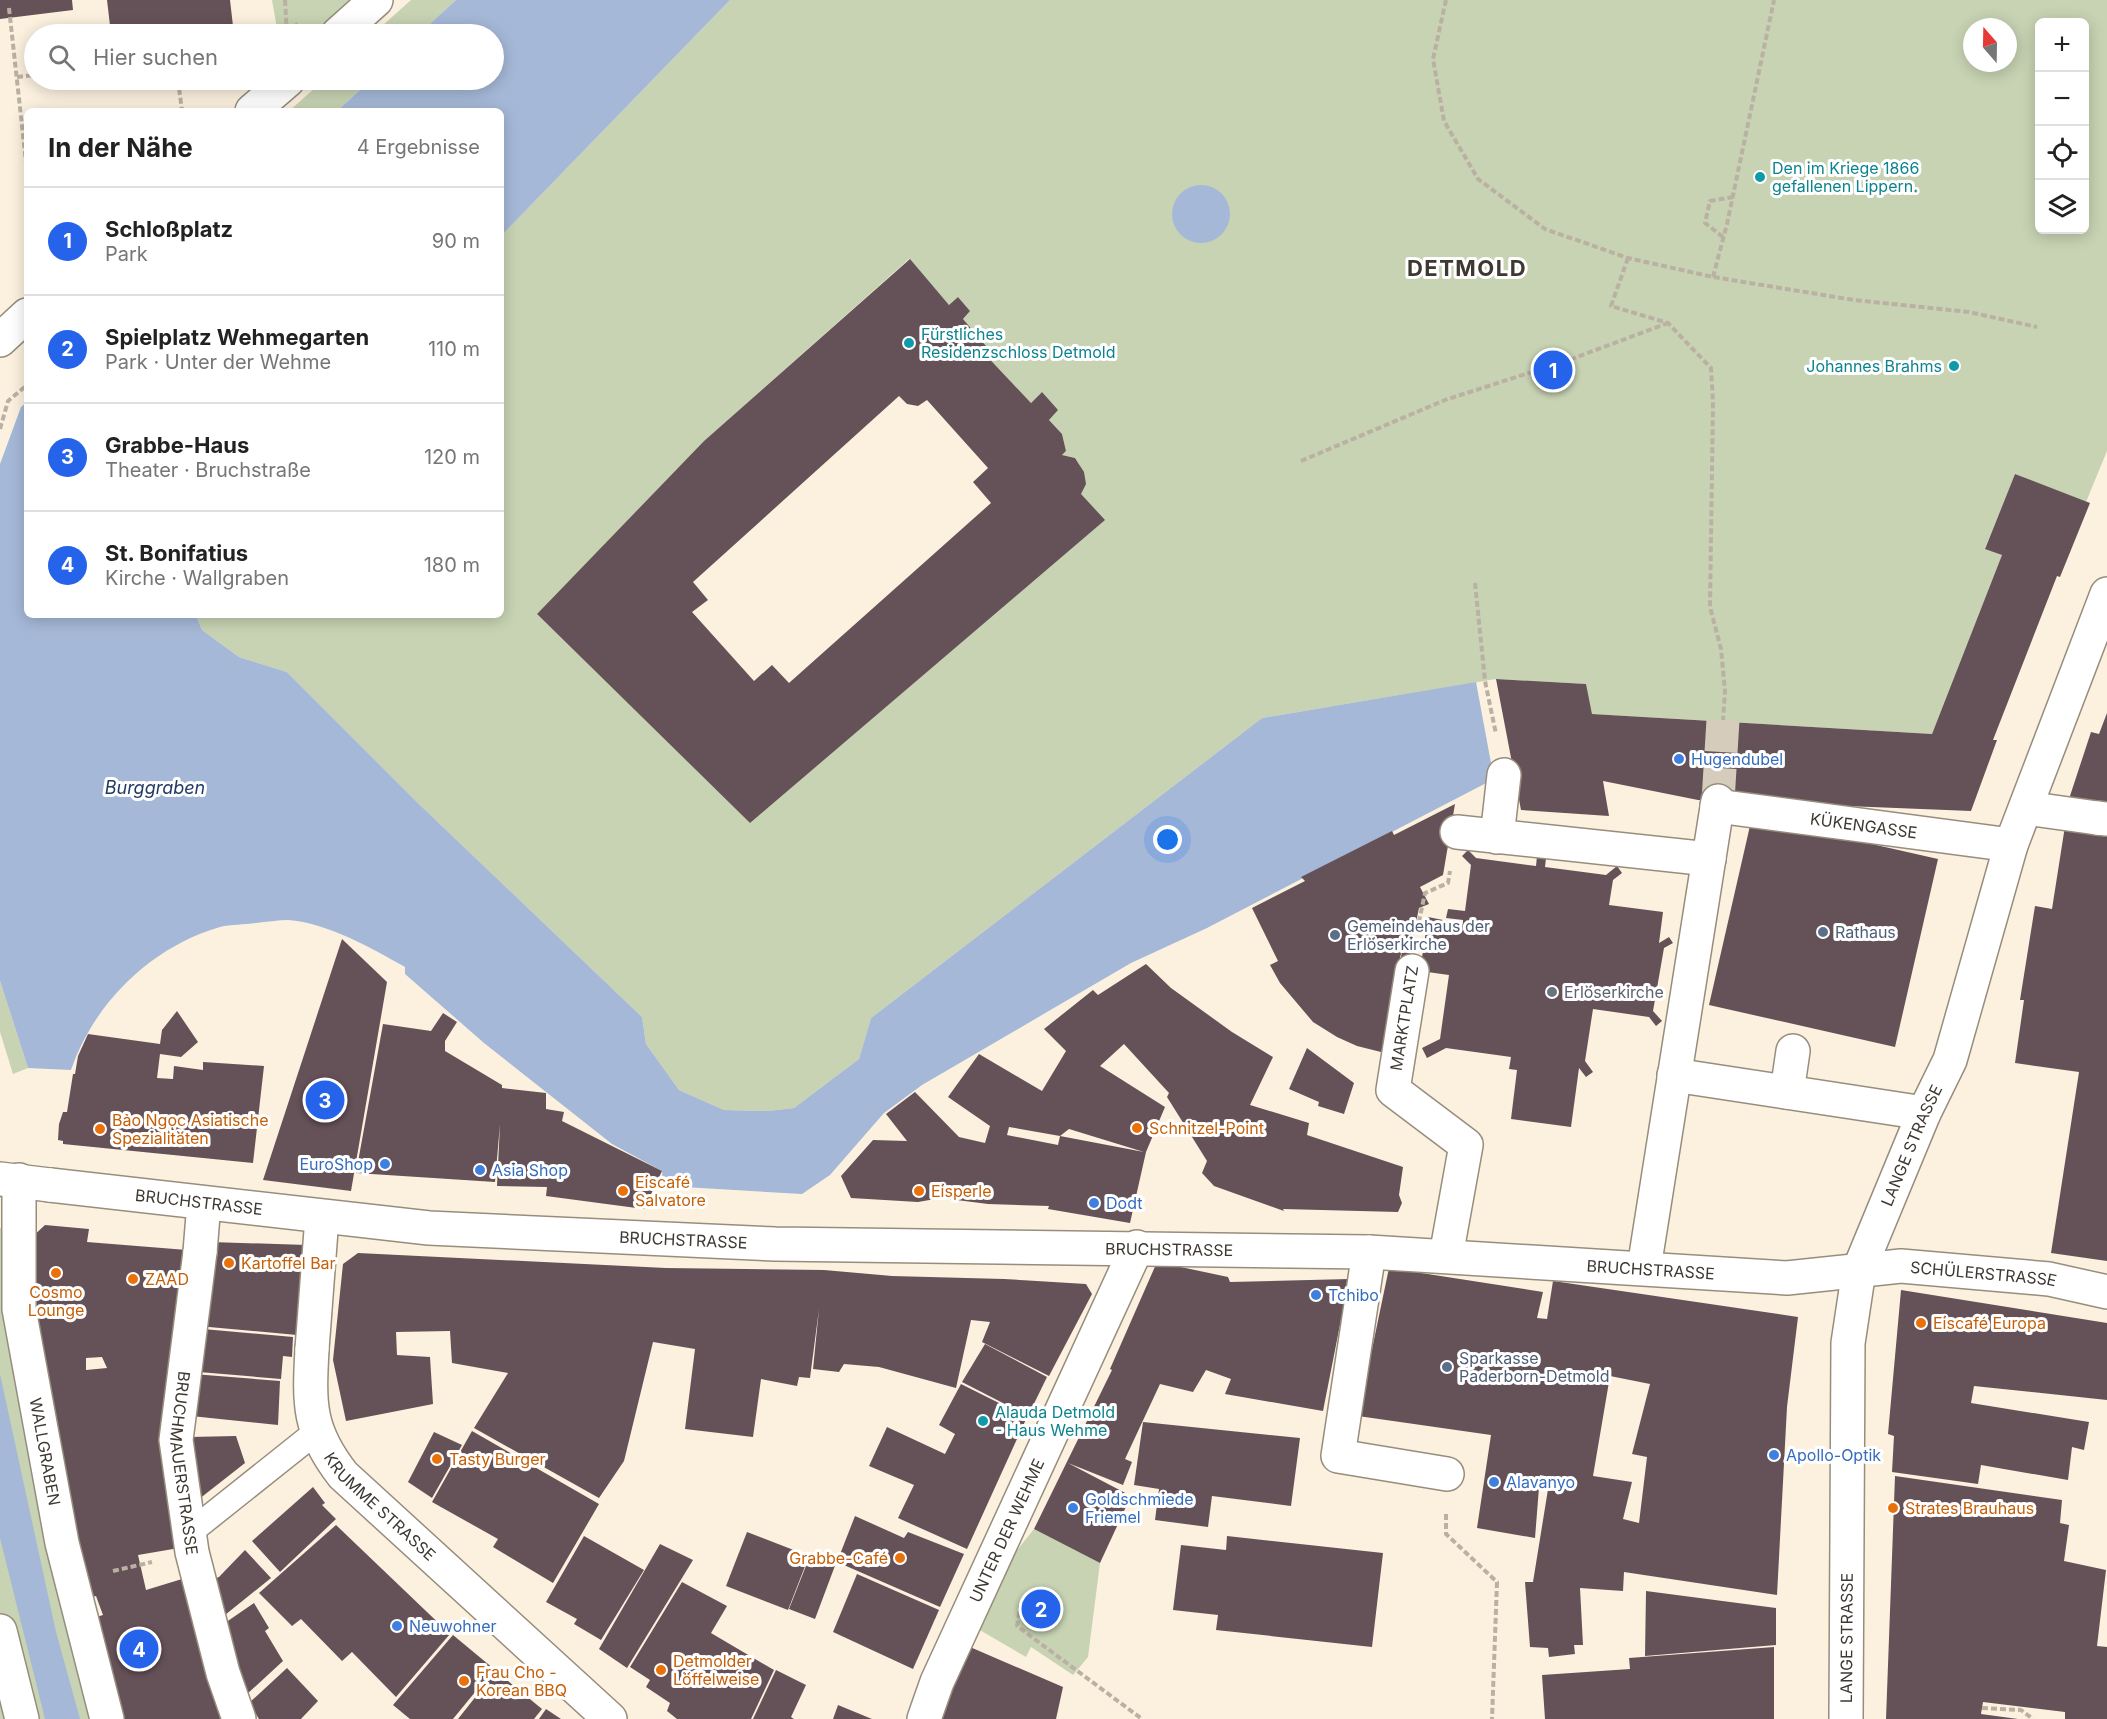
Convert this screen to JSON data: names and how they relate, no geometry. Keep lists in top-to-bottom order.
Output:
{
  "streets": {
    "street": [
      "KÜKENGASSE",
      "MARKTPLATZ",
      "LANGE STRASSE",
      "BRUCHSTRASSE",
      "SCHÜLERSTRASSE",
      "WALLGRABEN",
      "BRUCHMAUERSTRASSE",
      "KRUMME STRASSE",
      "UNTER DER WEHME"
    ]
  },
  "crossings": [
    ["KÜKENGASSE", "LANGE STRASSE"],
    ["MARKTPLATZ", "BRUCHSTRASSE"],
    ["LANGE STRASSE", "BRUCHSTRASSE"],
    ["LANGE STRASSE", "SCHÜLERSTRASSE"],
    ["BRUCHSTRASSE", "SCHÜLERSTRASSE"],
    ["BRUCHSTRASSE", "WALLGRABEN"],
    ["BRUCHSTRASSE", "BRUCHMAUERSTRASSE"],
    ["BRUCHSTRASSE", "KRUMME STRASSE"],
    ["BRUCHSTRASSE", "UNTER DER WEHME"]
  ],
  "districts": ["DETMOLD"],
  "water": ["Burggraben"],
  "places": [
    "Den im Kriege 1866 gefallenen Lippern.",
    "Fürstliches Residenzschloss Detmold",
    "Johannes Brahms",
    "Hugendubel",
    "Rathaus",
    "Gemeindehaus der Erlöserkirche",
    "Erlöserkirche",
    "Schnitzel-Point",
    "Bảo Ngọc Asiatische Spezialitäten",
    "EuroShop",
    "Asia Shop",
    "Eiscafé Salvatore",
    "Eisperle",
    "Dodt",
    "Kartoffel Bar",
    "Cosmo Lounge",
    "ZAAD",
    "Tchibo",
    "Eiscafé Europa",
    "Sparkasse Paderborn-Detmold",
    "Alauda Detmold - Haus Wehme",
    "Apollo-Optik",
    "Tasty Burger",
    "Alavanyo",
    "Goldschmiede Friemel",
    "Strates Brauhaus",
    "Grabbe-Café",
    "Neuwohner",
    "Detmolder Löffelweise",
    "Frau Cho - Korean BBQ"
  ],
  "north": "top",
  "page": {
    "map_buttons": ["+", "−"],
    "search": "Hier suchen",
    "heading": ["In der Nähe", "4 Ergebnisse"],
    "list": [
      {
        "mark": "1",
        "name": "Schloßplatz",
        "note": "Park",
        "value": "90 m"
      },
      {
        "mark": "2",
        "name": "Spielplatz Wehmegarten",
        "note": "Park · Unter der Wehme",
        "value": "110 m"
      },
      {
        "mark": "3",
        "name": "Grabbe-Haus",
        "note": "Theater · Bruchstraße",
        "value": "120 m"
      },
      {
        "mark": "4",
        "name": "St. Bonifatius",
        "note": "Kirche · Wallgraben",
        "value": "180 m"
      }
    ],
    "pins": [
      "1",
      "3",
      "2",
      "4"
    ]
  }
}
